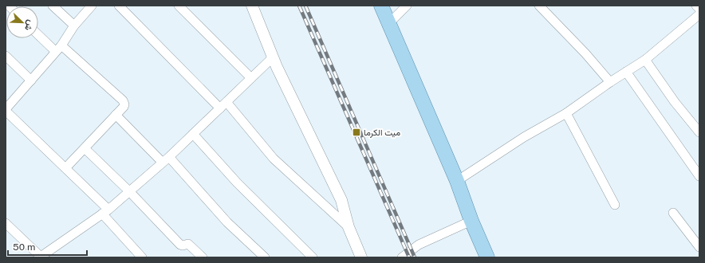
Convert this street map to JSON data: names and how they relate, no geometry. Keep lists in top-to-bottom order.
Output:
{
  "places": {
    "transit": ["ميت الكرما"]
  },
  "scale_bar": "50 m",
  "north": "bottom right"
}
